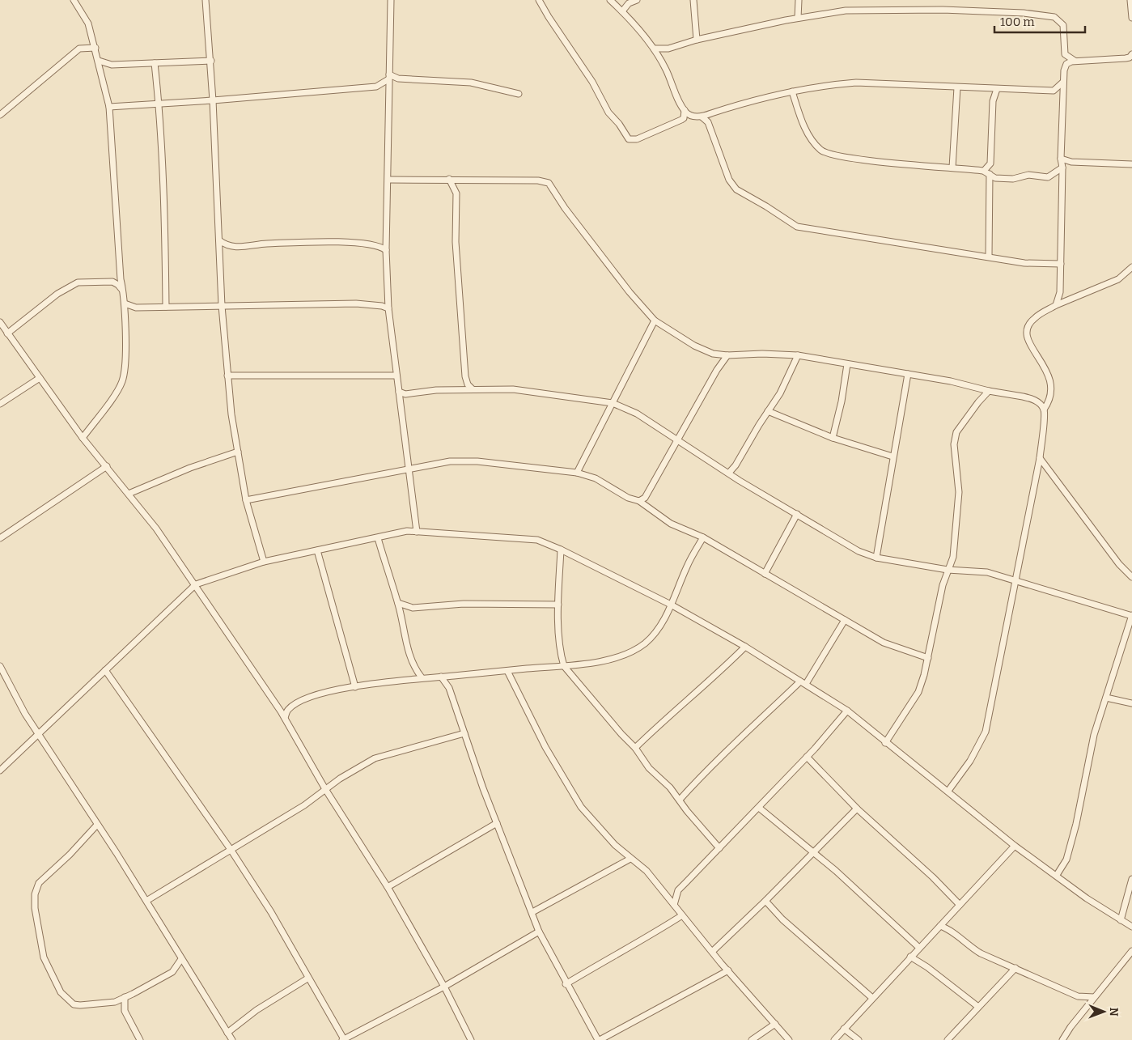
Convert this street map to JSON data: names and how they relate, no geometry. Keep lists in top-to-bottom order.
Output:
{
  "scale_bar": "100 m",
  "north": "right"
}
